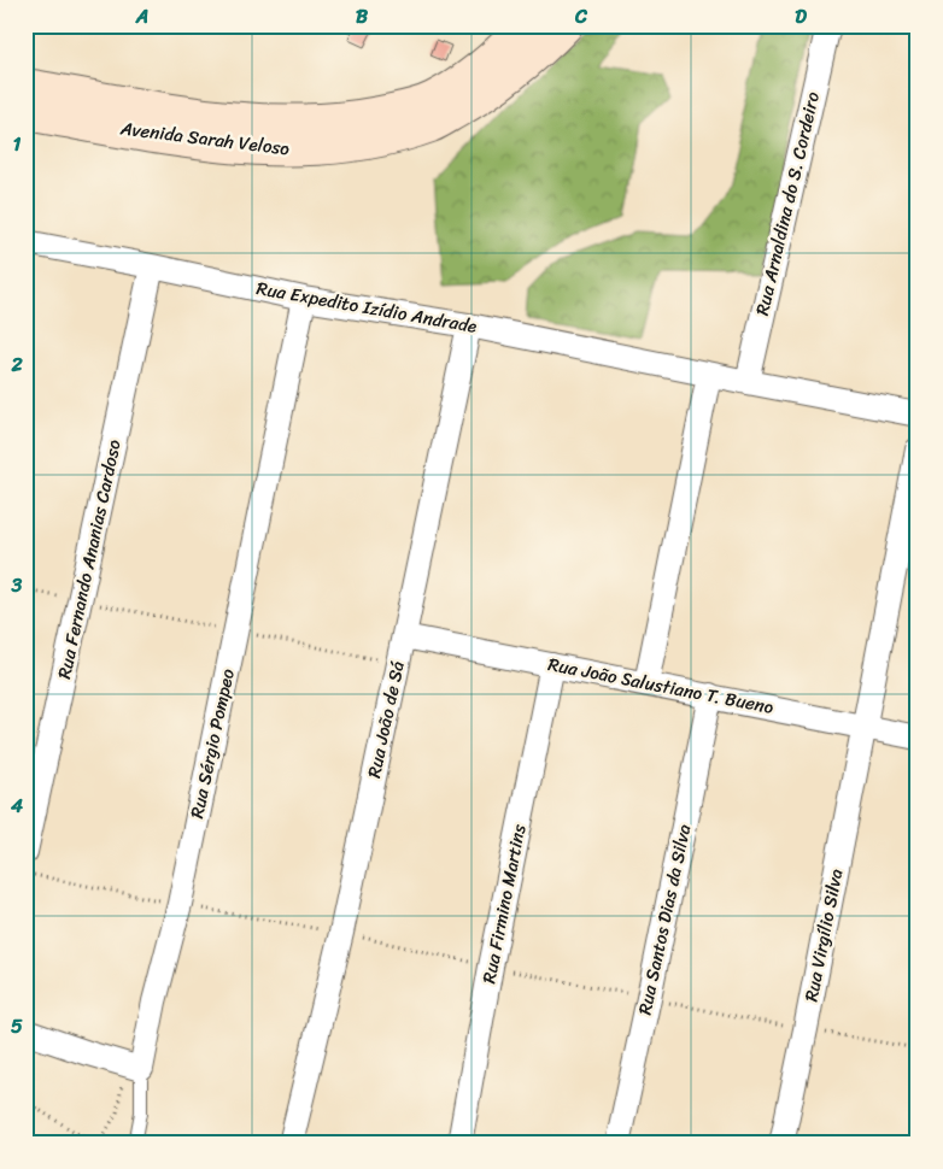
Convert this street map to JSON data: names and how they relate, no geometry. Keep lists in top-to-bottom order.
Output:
{
  "streets": {
    "main road": ["Avenida Sarah Veloso"],
    "street": [
      "Rua Arnaldina do S. Cordeiro",
      "Rua Expedito Izídio Andrade",
      "Rua Fernando Ananias Cardoso",
      "Rua João Salustiano T. Bueno",
      "Rua João de Sá",
      "Rua Sérgio Pompeo",
      "Rua Firmino Martins",
      "Rua Santos Dias da Silva",
      "Rua Virgílio Silva"
    ]
  },
  "crossings": [
    ["Rua Arnaldina do S. Cordeiro", "Rua Expedito Izídio Andrade"],
    ["Rua Expedito Izídio Andrade", "Rua Fernando Ananias Cardoso"],
    ["Rua Expedito Izídio Andrade", "Rua João de Sá"],
    ["Rua Expedito Izídio Andrade", "Rua Sérgio Pompeo"],
    ["Rua João Salustiano T. Bueno", "Rua João de Sá"],
    ["Rua João Salustiano T. Bueno", "Rua Firmino Martins"],
    ["Rua João Salustiano T. Bueno", "Rua Santos Dias da Silva"],
    ["Rua João Salustiano T. Bueno", "Rua Virgílio Silva"]
  ],
  "grid": {
    "columns": [
      "A",
      "B",
      "C",
      "D"
    ],
    "rows": [
      "1",
      "2",
      "3",
      "4",
      "5"
    ]
  }
}
